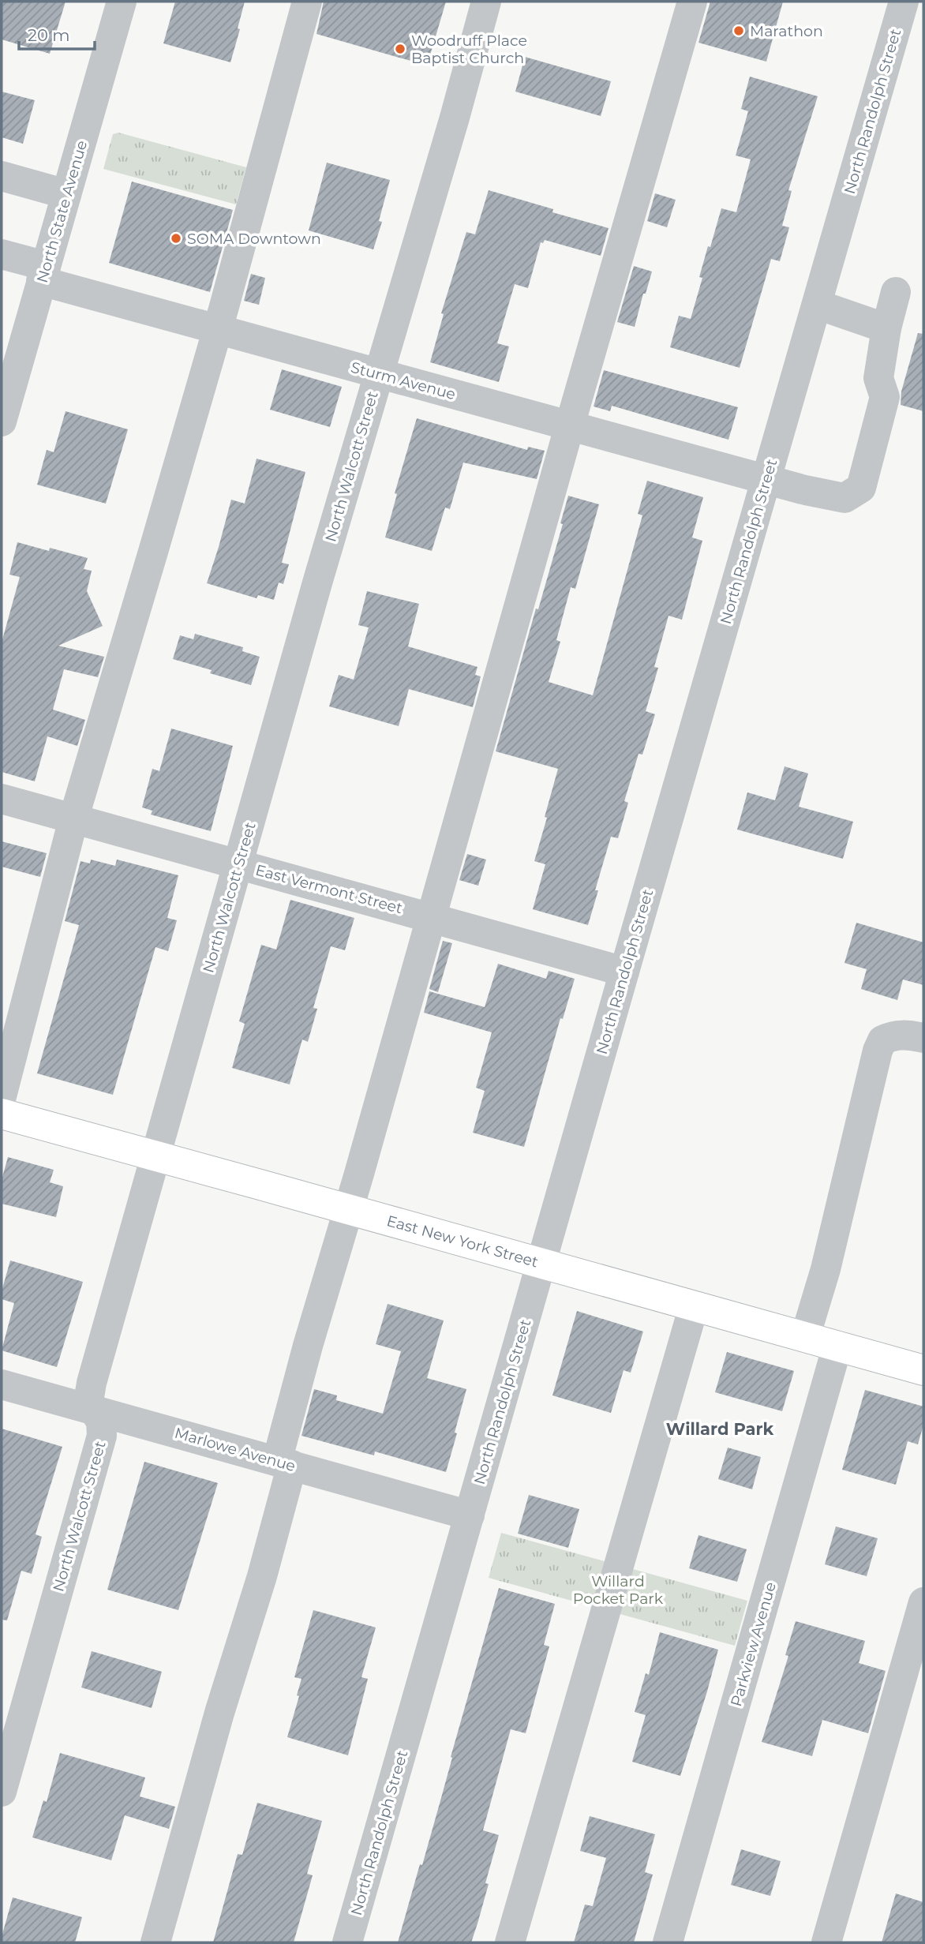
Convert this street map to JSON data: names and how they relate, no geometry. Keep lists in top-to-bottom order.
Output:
{
  "streets": {
    "main road": ["East New York Street"],
    "street": [
      "North Randolph Street",
      "North State Avenue",
      "Sturm Avenue",
      "North Walcott Street",
      "East Vermont Street",
      "Marlowe Avenue",
      "Parkview Avenue"
    ]
  },
  "crossings": [
    ["North Randolph Street", "Sturm Avenue"],
    ["North Randolph Street", "East Vermont Street"],
    ["North Randolph Street", "East New York Street"],
    ["North Randolph Street", "Marlowe Avenue"],
    ["North State Avenue", "Sturm Avenue"],
    ["Sturm Avenue", "North Walcott Street"],
    ["North Walcott Street", "East Vermont Street"],
    ["North Walcott Street", "East New York Street"],
    ["North Walcott Street", "Marlowe Avenue"],
    ["East New York Street", "Parkview Avenue"]
  ],
  "districts": ["Willard Park"],
  "parks": ["Willard Pocket Park"],
  "places": ["Marathon", "Woodruff Place Baptist Church", "SOMA Downtown"],
  "scale_bar": "20 m"
}
